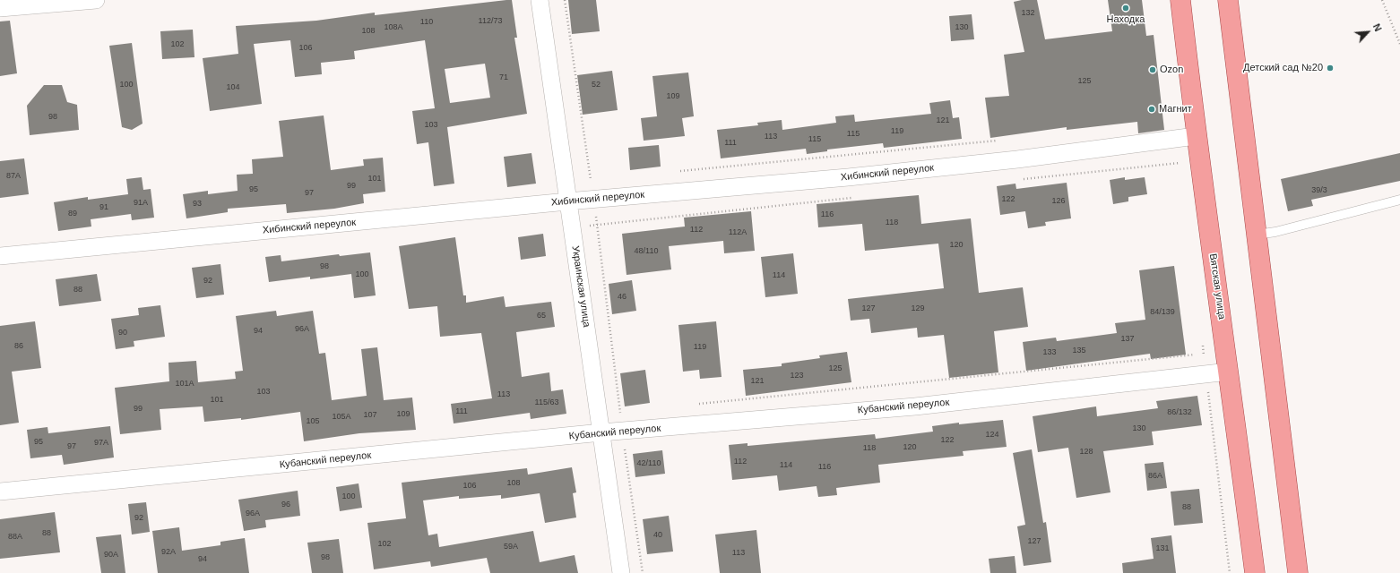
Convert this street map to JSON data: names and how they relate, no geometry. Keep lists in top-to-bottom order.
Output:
{
  "streets": {
    "main road": ["Вятская улица"],
    "street": ["Хибинский переулок", "Украинская улица", "Кубанский переулок"]
  },
  "crossings": [
    ["Хибинский переулок", "Украинская улица"],
    ["Хибинский переулок", "Вятская улица"],
    ["Украинская улица", "Кубанский переулок"],
    ["Вятская улица", "Кубанский переулок"]
  ],
  "places": [
    "Находка",
    "Детский сад №20",
    "Ozon",
    "Магнит"
  ],
  "house_numbers": [
    "132",
    "112/73",
    "110",
    "108А",
    "130",
    "108",
    "102",
    "106",
    "71",
    "125",
    "100",
    "52",
    "104",
    "109",
    "98",
    "121",
    "103",
    "119",
    "115",
    "113",
    "115",
    "111",
    "87А",
    "101",
    "99",
    "95",
    "39/3",
    "97",
    "122",
    "126",
    "91А",
    "93",
    "91",
    "89",
    "116",
    "118",
    "112",
    "112А",
    "120",
    "48/110",
    "98",
    "100",
    "114",
    "92",
    "88",
    "46",
    "127",
    "129",
    "84/139",
    "65",
    "96А",
    "94",
    "90",
    "137",
    "86",
    "119",
    "135",
    "133",
    "125",
    "123",
    "121",
    "101А",
    "103",
    "113",
    "101",
    "115/63",
    "99",
    "111",
    "86/132",
    "109",
    "107",
    "105А",
    "105",
    "130",
    "124",
    "122",
    "95",
    "97А",
    "97",
    "120",
    "118",
    "128",
    "112",
    "42/110",
    "114",
    "116",
    "86А",
    "108",
    "106",
    "100",
    "96",
    "88",
    "96А",
    "92",
    "88",
    "40",
    "88А",
    "127",
    "102",
    "59А",
    "131",
    "92А",
    "113",
    "90А",
    "98",
    "94"
  ],
  "north": "top right"
}
